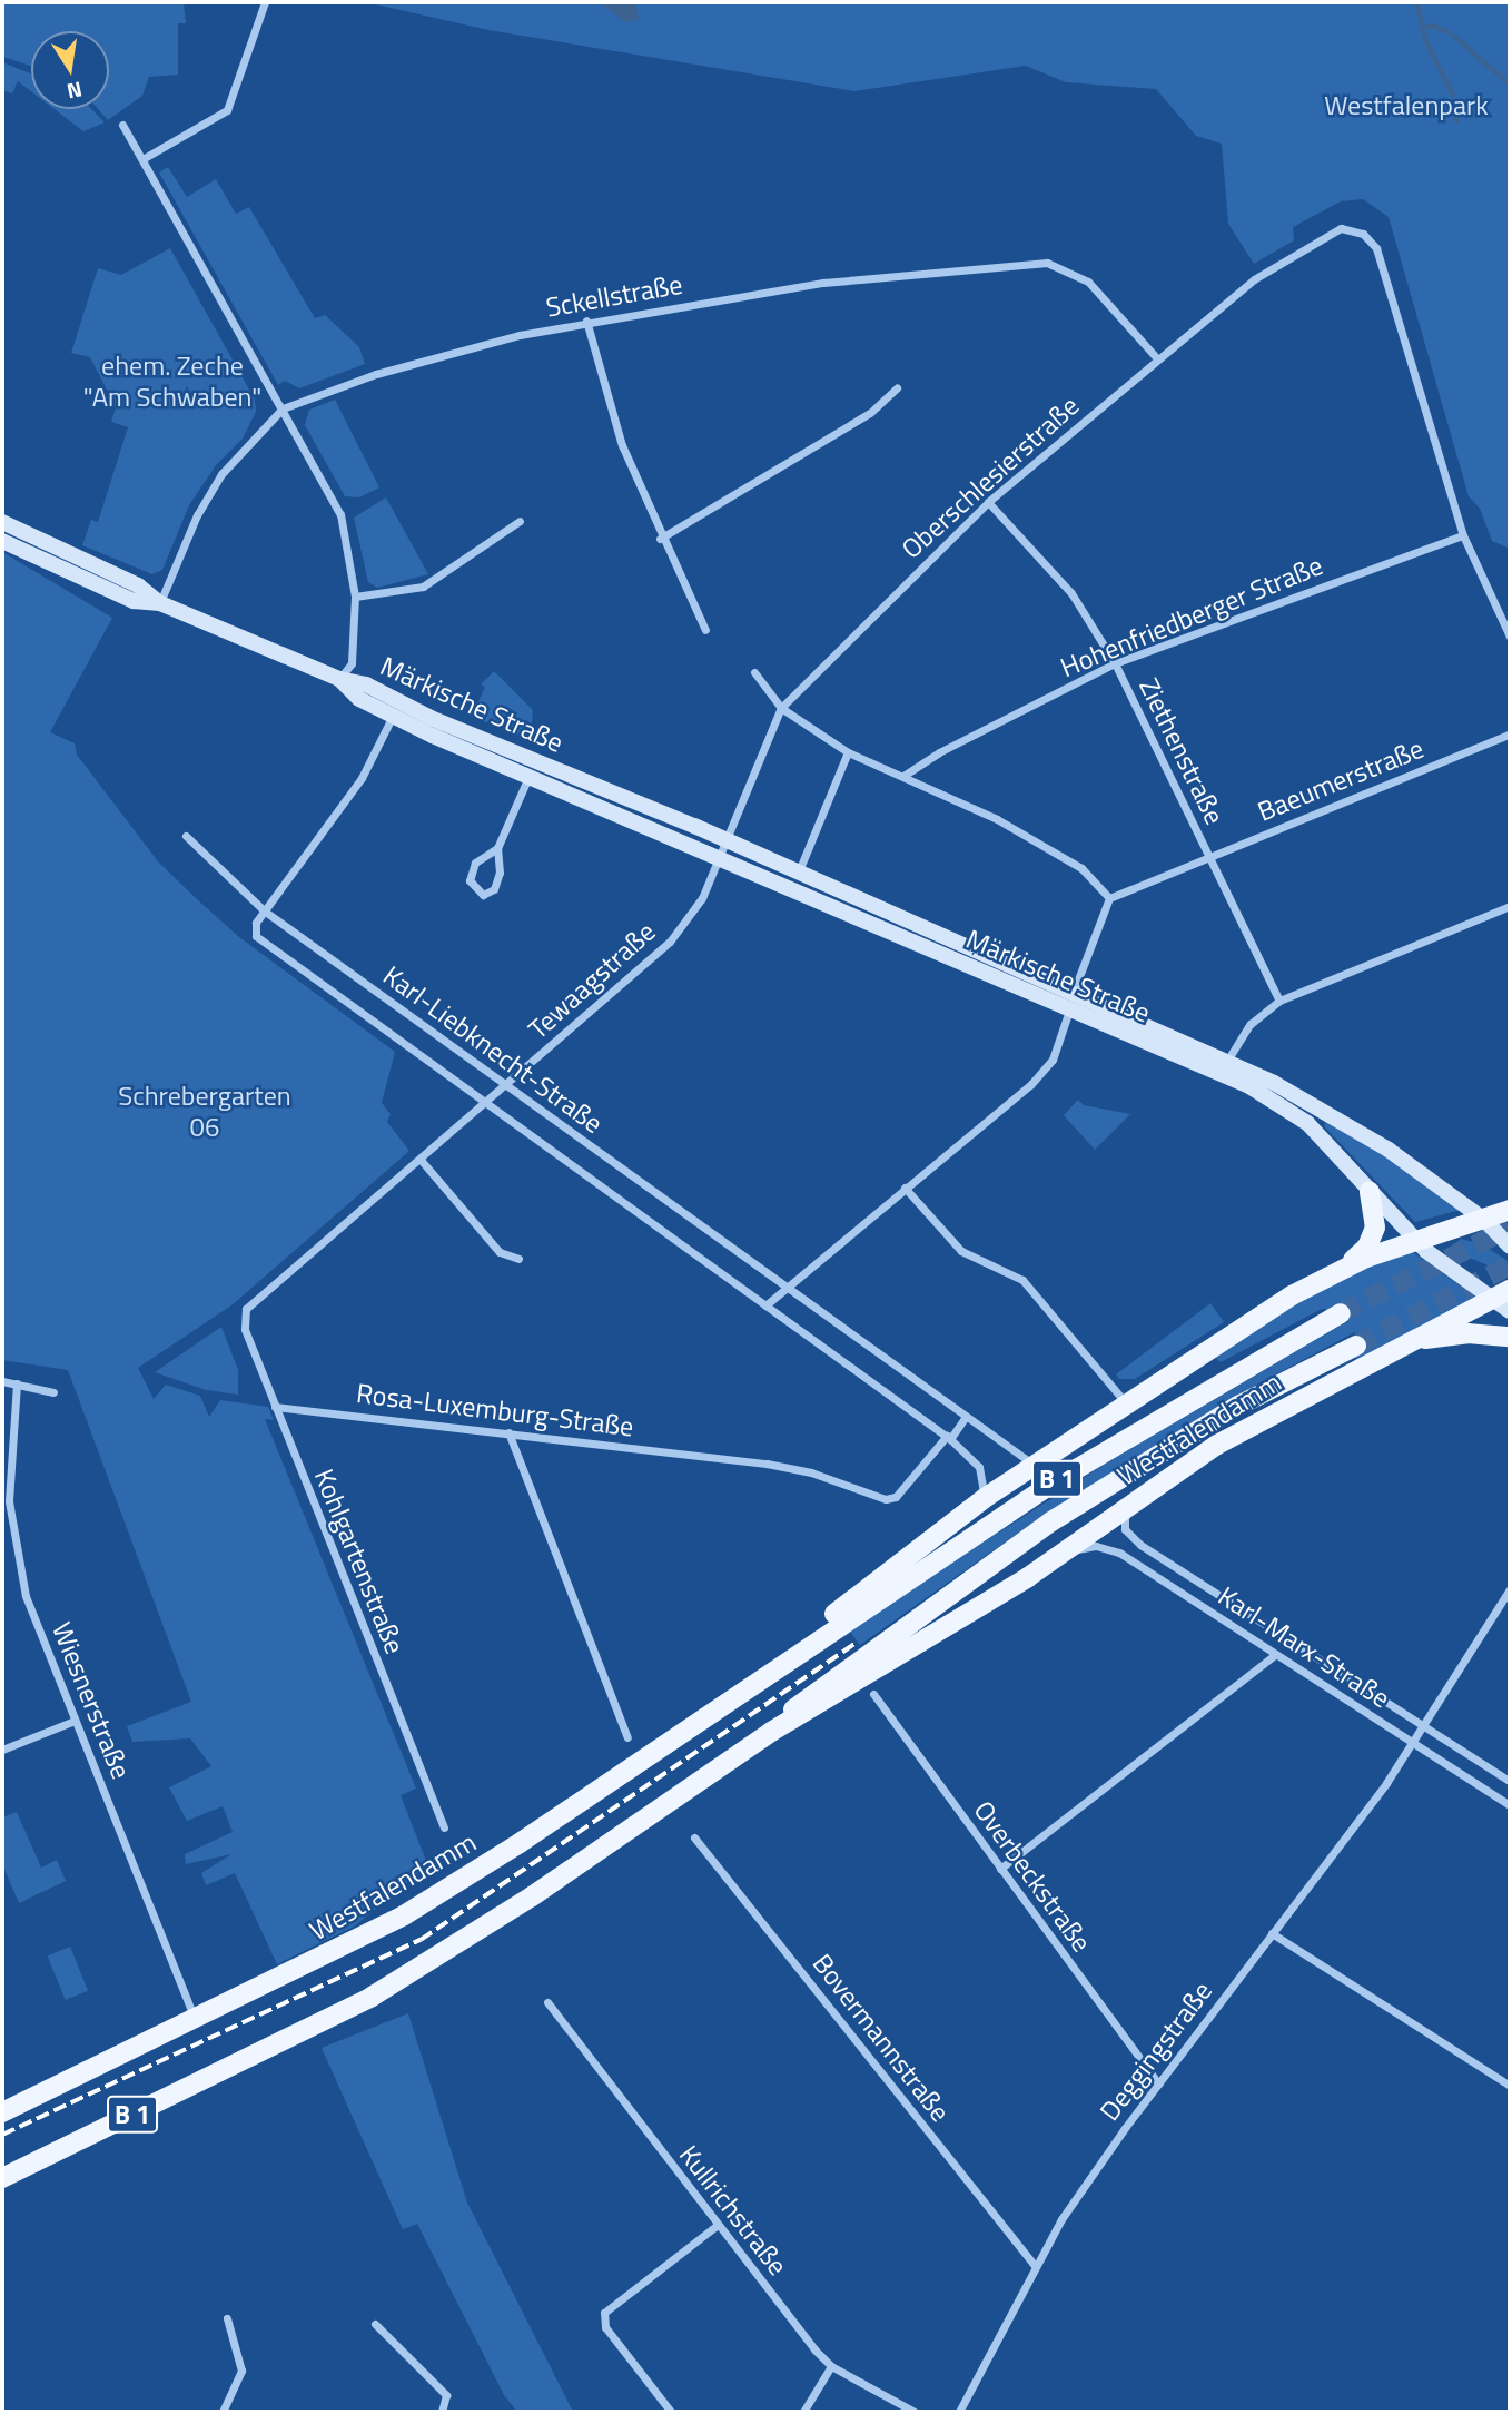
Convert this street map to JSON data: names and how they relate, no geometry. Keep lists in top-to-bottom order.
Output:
{
  "streets": {
    "main road": ["Märkische Straße", "Westfalendamm", "B 1"],
    "street": [
      "Sckellstraße",
      "Oberschlesierstraße",
      "Hohenfriedberger Straße",
      "Ziethenstraße",
      "Baeumerstraße",
      "Tewaagstraße",
      "Karl-Liebknecht-Straße",
      "Rosa-Luxemburg-Straße",
      "Kohlgartenstraße",
      "Karl-Marx-Straße",
      "Wiesnerstraße",
      "Overbeckstraße",
      "Bovermannstraße",
      "Deggingstraße",
      "Kullrichstraße"
    ]
  },
  "crossings": [
    ["Sckellstraße", "Oberschlesierstraße"],
    ["Sckellstraße", "Märkische Straße"],
    ["Oberschlesierstraße", "Hohenfriedberger Straße"],
    ["Oberschlesierstraße", "Märkische Straße"],
    ["Oberschlesierstraße", "Ziethenstraße"],
    ["Oberschlesierstraße", "Tewaagstraße"],
    ["Hohenfriedberger Straße", "Ziethenstraße"],
    ["Märkische Straße", "Tewaagstraße"],
    ["Märkische Straße", "Westfalendamm"],
    ["Ziethenstraße", "Baeumerstraße"],
    ["Tewaagstraße", "Karl-Liebknecht-Straße"],
    ["Tewaagstraße", "Kohlgartenstraße"],
    ["Karl-Liebknecht-Straße", "Rosa-Luxemburg-Straße"],
    ["Karl-Liebknecht-Straße", "Westfalendamm"],
    ["Rosa-Luxemburg-Straße", "Kohlgartenstraße"],
    ["Westfalendamm", "Karl-Marx-Straße"],
    ["Westfalendamm", "Wiesnerstraße"],
    ["Karl-Marx-Straße", "Deggingstraße"],
    ["Overbeckstraße", "Deggingstraße"],
    ["Bovermannstraße", "Deggingstraße"]
  ],
  "parks": ["Westfalenpark", "ehem. Zeche \"Am Schwaben\"", "Schrebergarten 06"],
  "north": "bottom"
}
